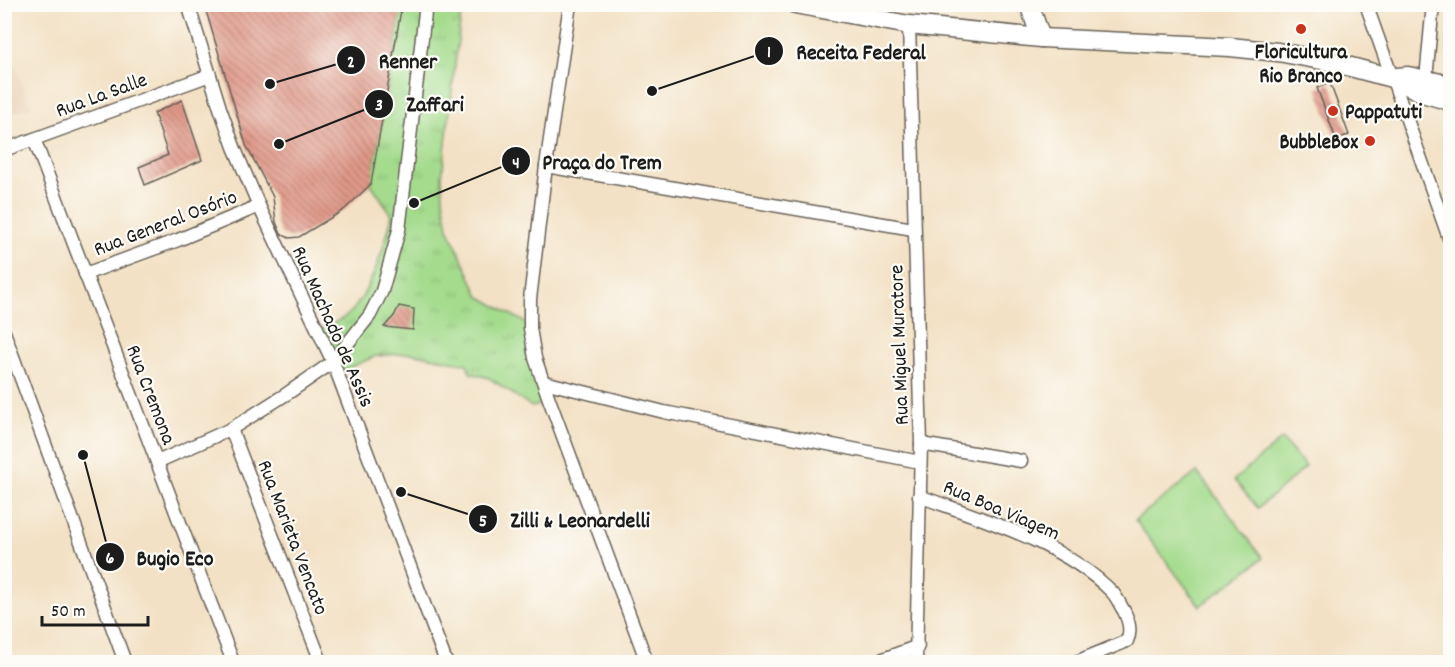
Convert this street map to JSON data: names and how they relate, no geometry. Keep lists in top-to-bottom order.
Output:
{
  "streets": {
    "street": [
      "Rua La Salle",
      "Rua General Osório",
      "Rua Machado de Assis",
      "Rua Miguel Muratore",
      "Rua Cremona",
      "Rua Boa Viagem",
      "Rua Marieta Vencato"
    ]
  },
  "crossings": [
    ["Rua La Salle", "Rua Machado de Assis"],
    ["Rua La Salle", "Rua Cremona"],
    ["Rua General Osório", "Rua Machado de Assis"],
    ["Rua General Osório", "Rua Cremona"],
    ["Rua Miguel Muratore", "Rua Boa Viagem"]
  ],
  "places": [
    "Floricultura Rio Branco",
    "Renner",
    "Receita Federal",
    "Pappatuti",
    "BubbleBox",
    "Zaffari",
    "Praça do Trem",
    "Bugio Eco",
    "Zilli & Leonardelli"
  ],
  "scale_bar": "50 m"
}
